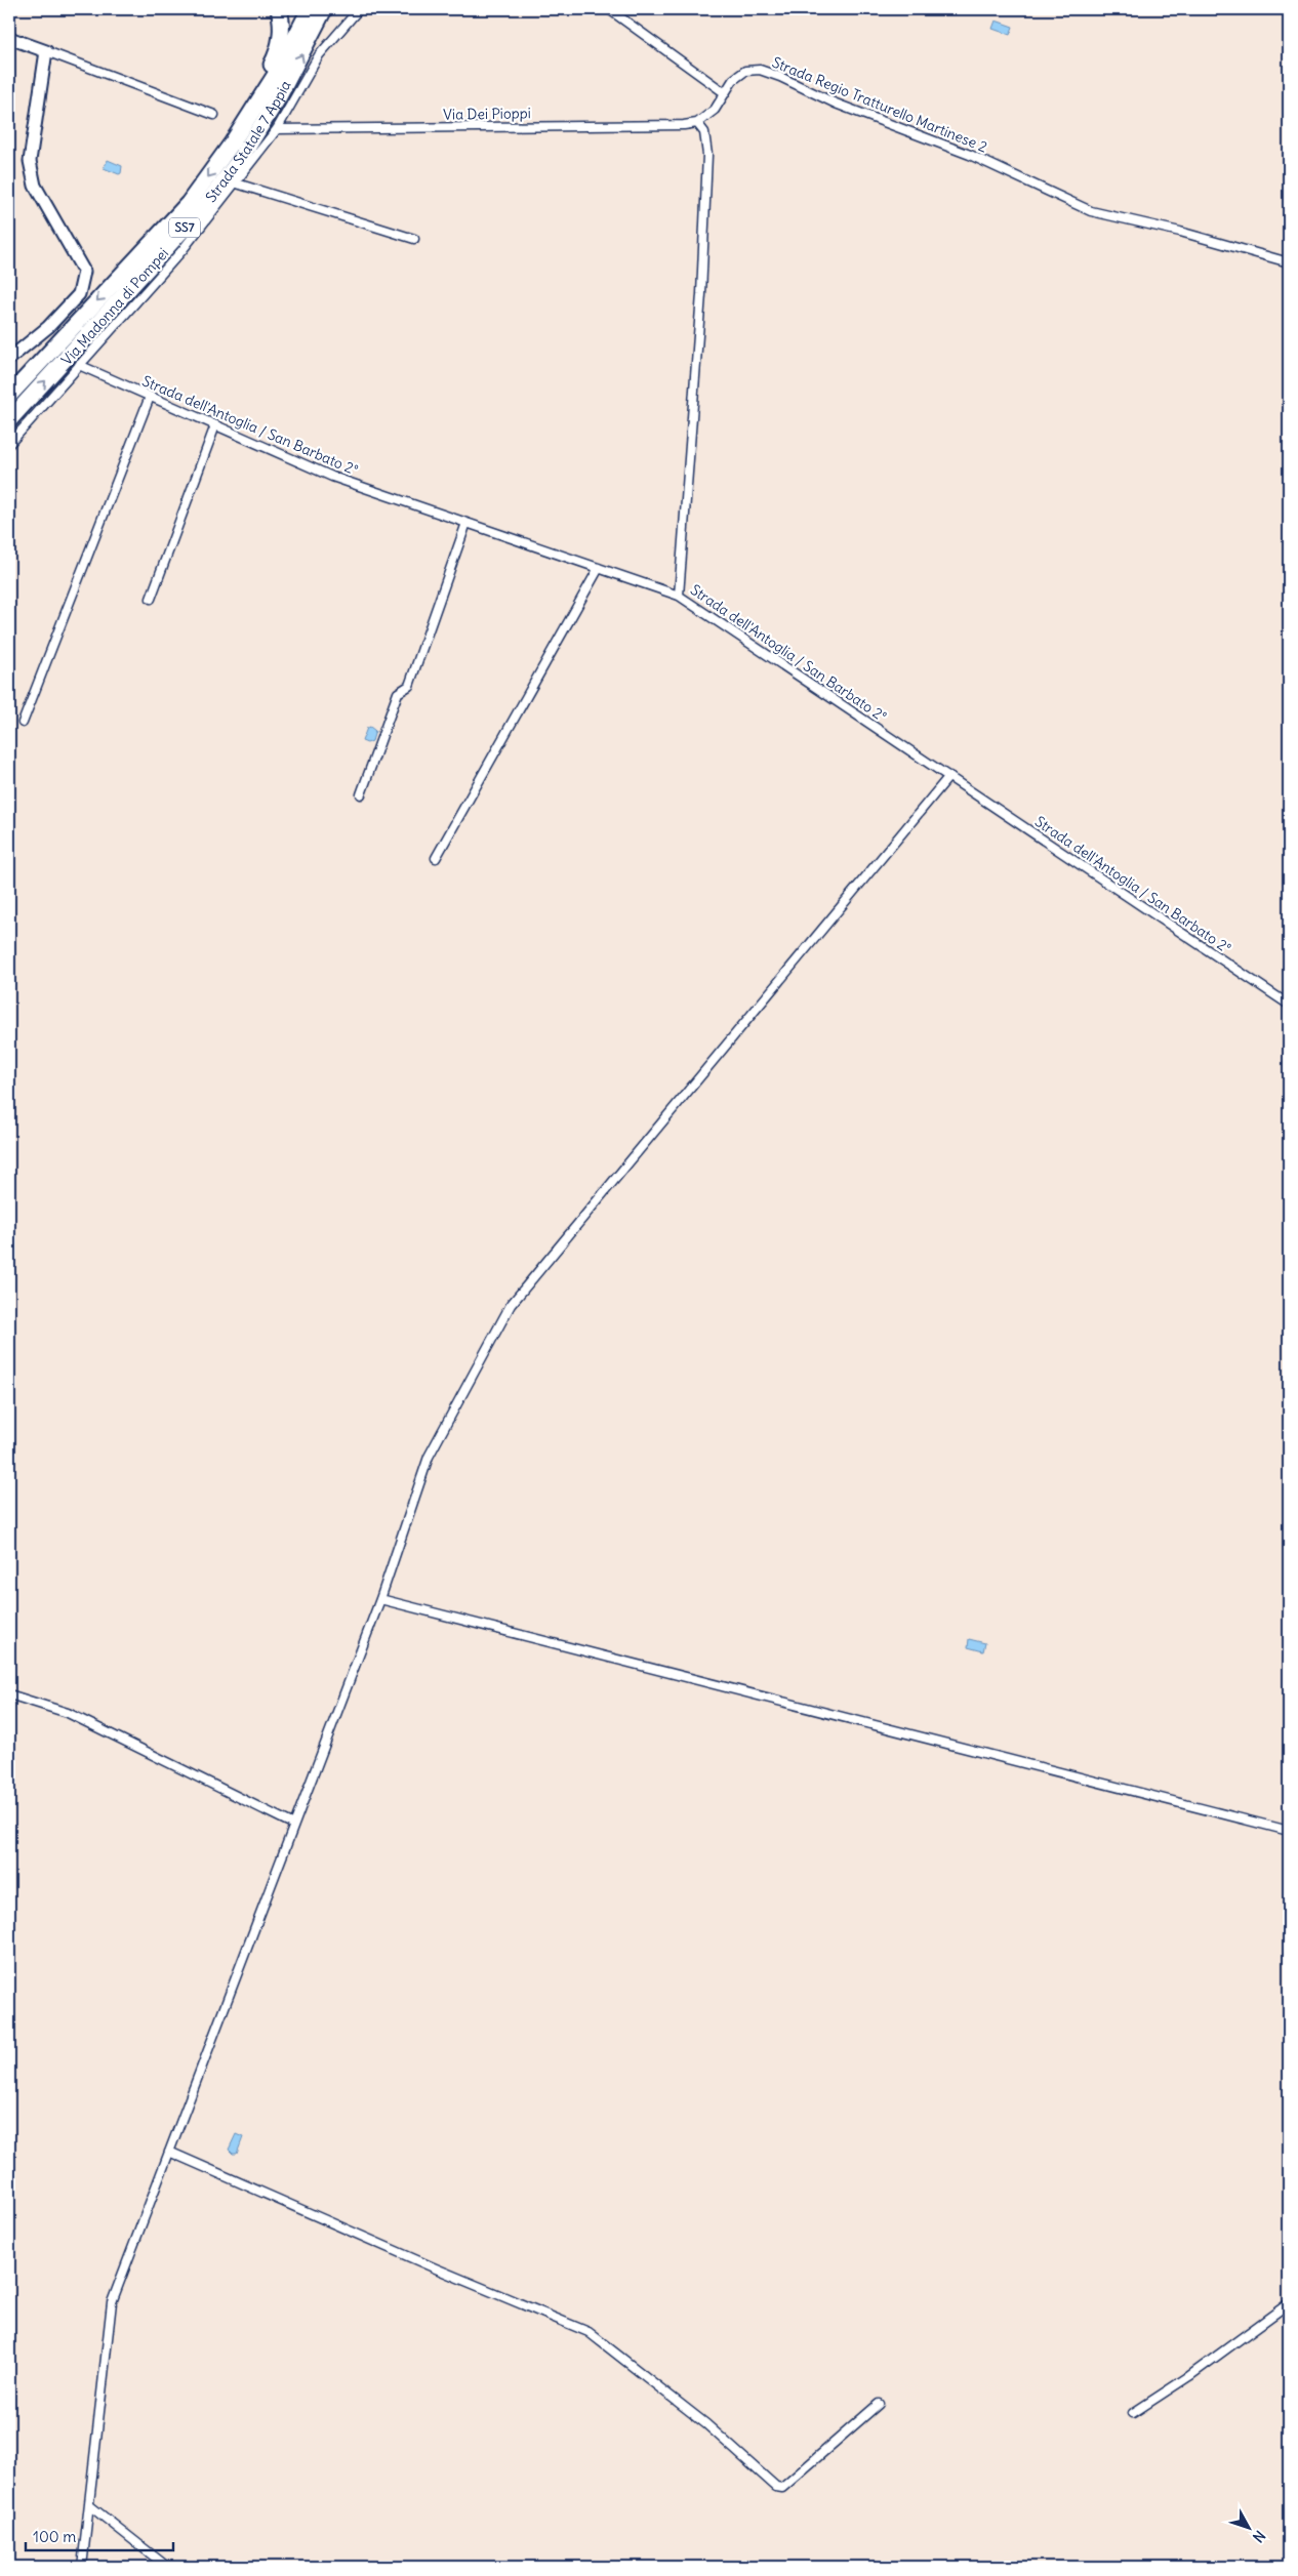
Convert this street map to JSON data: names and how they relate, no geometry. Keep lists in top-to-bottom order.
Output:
{
  "streets": {
    "highway": ["Strada Statale 7 Appia", "SS7"],
    "street": [
      "Strada Regio Tratturello Martinese 2",
      "Via Dei Pioppi",
      "Via Madonna di Pompei",
      "Strada dell'Antoglia / San Barbato 2°"
    ]
  },
  "crossings": [
    ["Strada Regio Tratturello Martinese 2", "Via Dei Pioppi"],
    ["Via Dei Pioppi", "Via Madonna di Pompei"],
    ["Via Madonna di Pompei", "Strada dell'Antoglia / San Barbato 2°"]
  ],
  "scale_bar": "100 m",
  "north": "bottom right"
}
